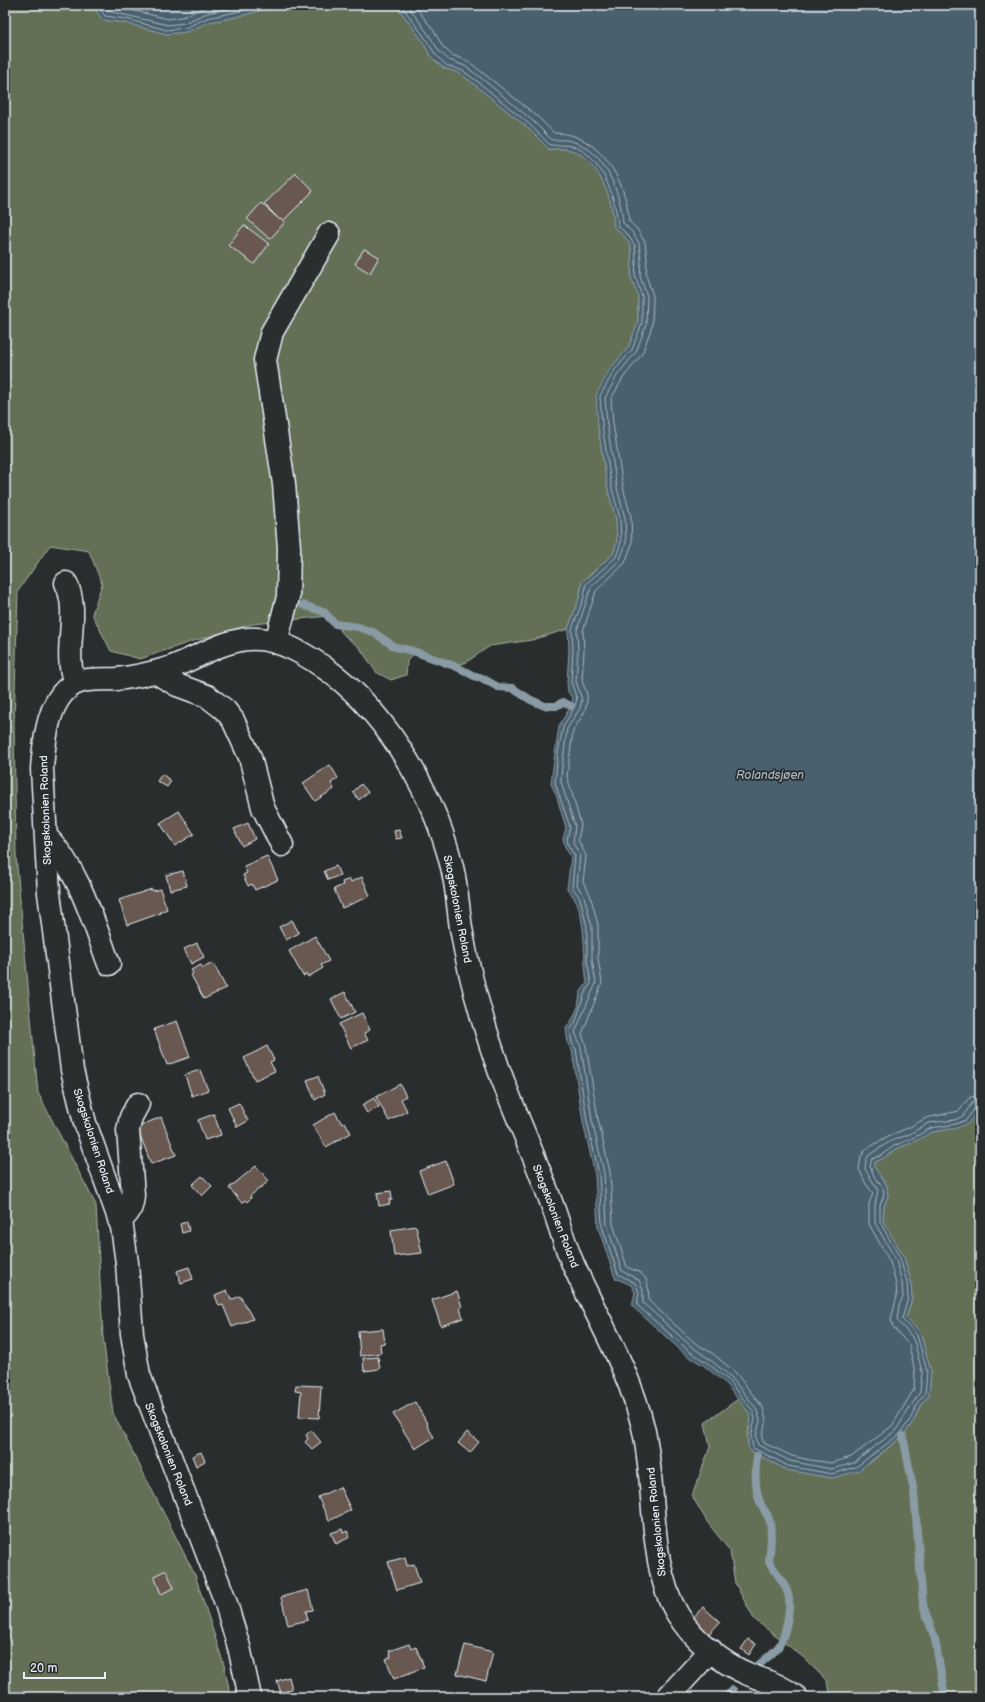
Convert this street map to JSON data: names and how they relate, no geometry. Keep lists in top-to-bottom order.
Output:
{
  "streets": {
    "street": ["Skogskolonien Roland"]
  },
  "water": ["Rolandsjøen"],
  "scale_bar": "20 m"
}
